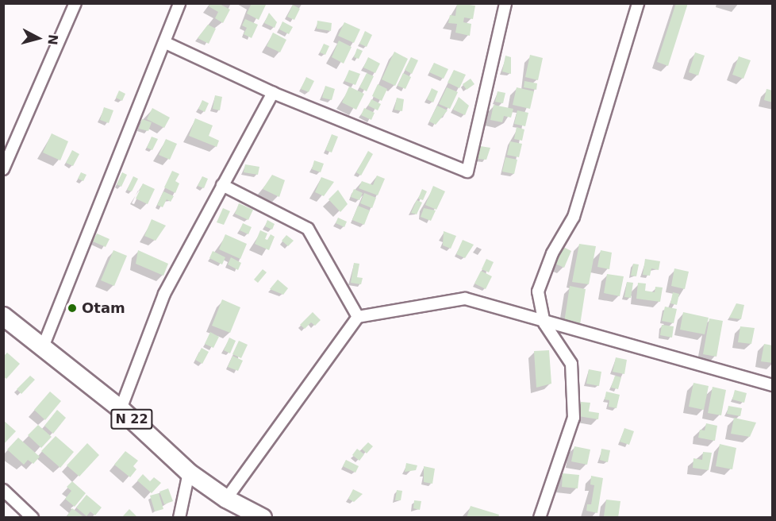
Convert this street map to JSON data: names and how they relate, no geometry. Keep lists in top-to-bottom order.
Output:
{
  "streets": {
    "main road": ["N 22"]
  },
  "places": ["Otam"],
  "north": "right"
}
